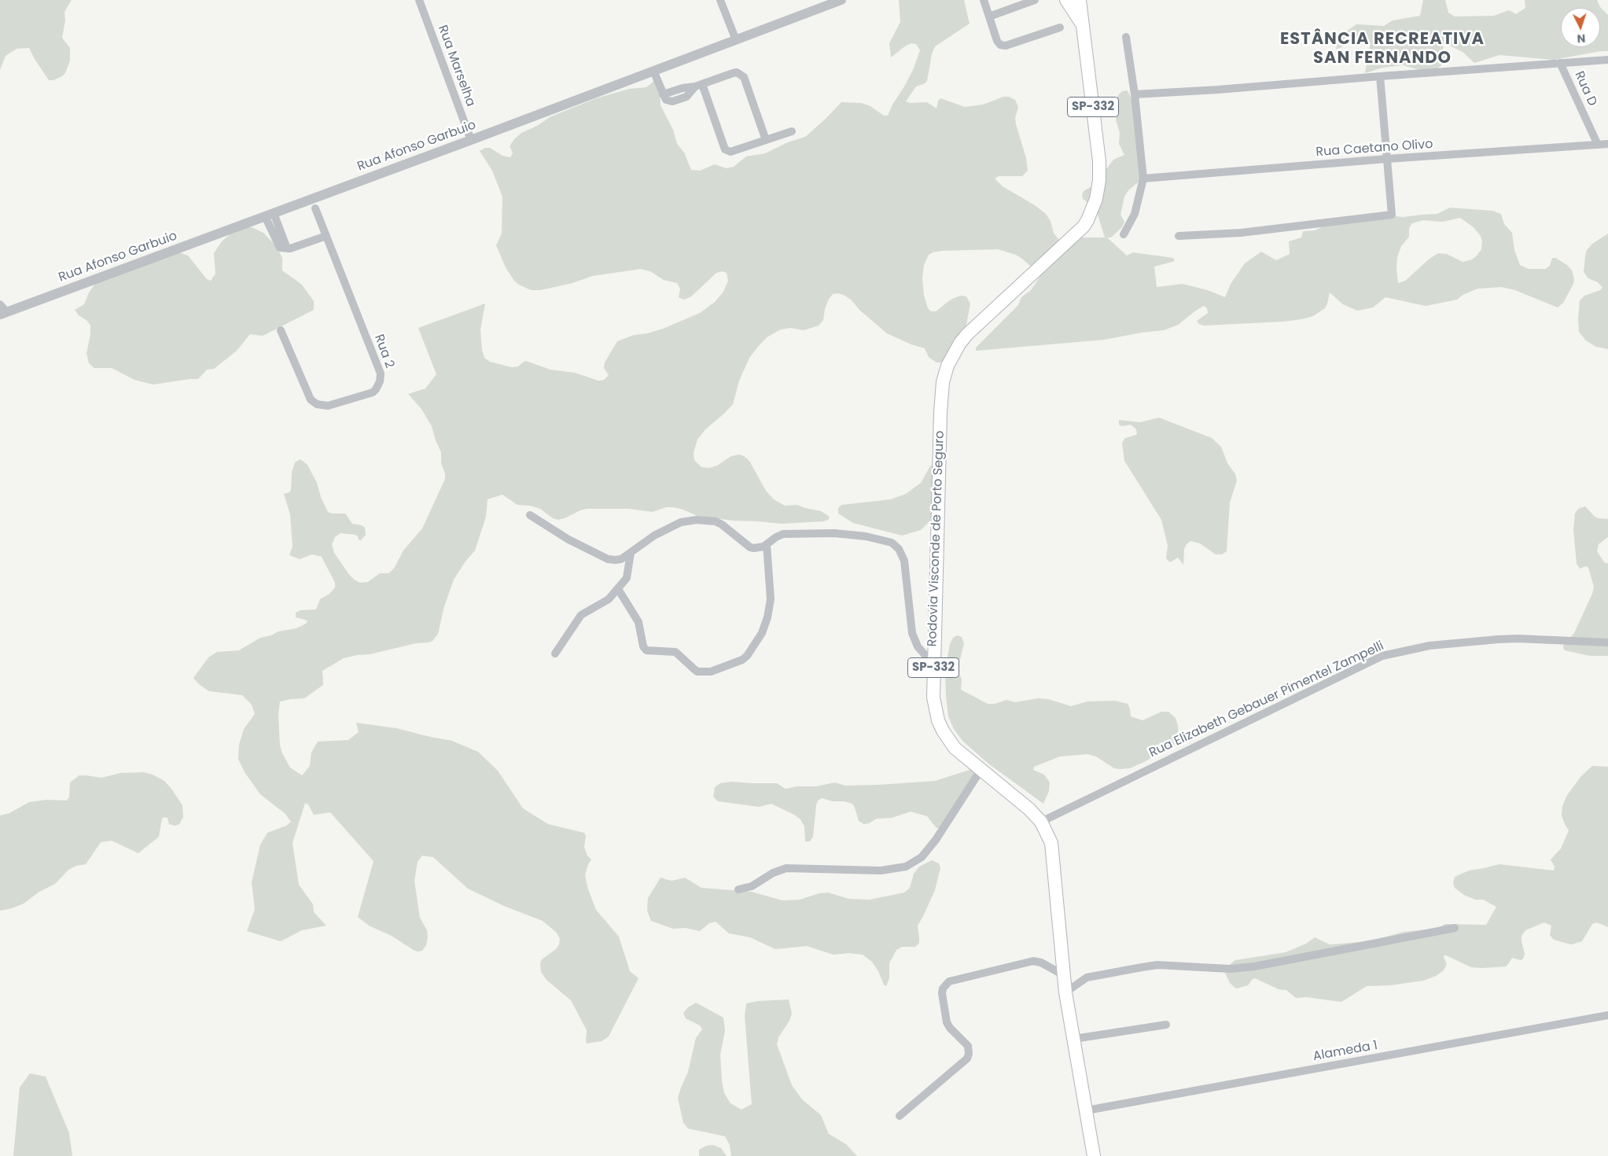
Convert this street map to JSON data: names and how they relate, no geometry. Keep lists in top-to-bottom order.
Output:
{
  "streets": {
    "main road": ["SP-332", "Rodovia Visconde de Porto Seguro"],
    "street": [
      "Rua Marselha",
      "Rua D",
      "Rua Afonso Garbuio",
      "Rua Caetano Olivo",
      "Rua 2",
      "Rua Elizabeth Gebauer Pimentel Zampelli",
      "Alameda 1"
    ]
  },
  "crossings": [
    ["Rua Marselha", "Rua Afonso Garbuio"],
    ["Rua D", "Rua Caetano Olivo"],
    ["Rodovia Visconde de Porto Seguro", "Rua Elizabeth Gebauer Pimentel Zampelli"],
    ["Rodovia Visconde de Porto Seguro", "Alameda 1"]
  ],
  "districts": ["ESTÂNCIA RECREATIVA SAN FERNANDO"],
  "north": "bottom"
}
